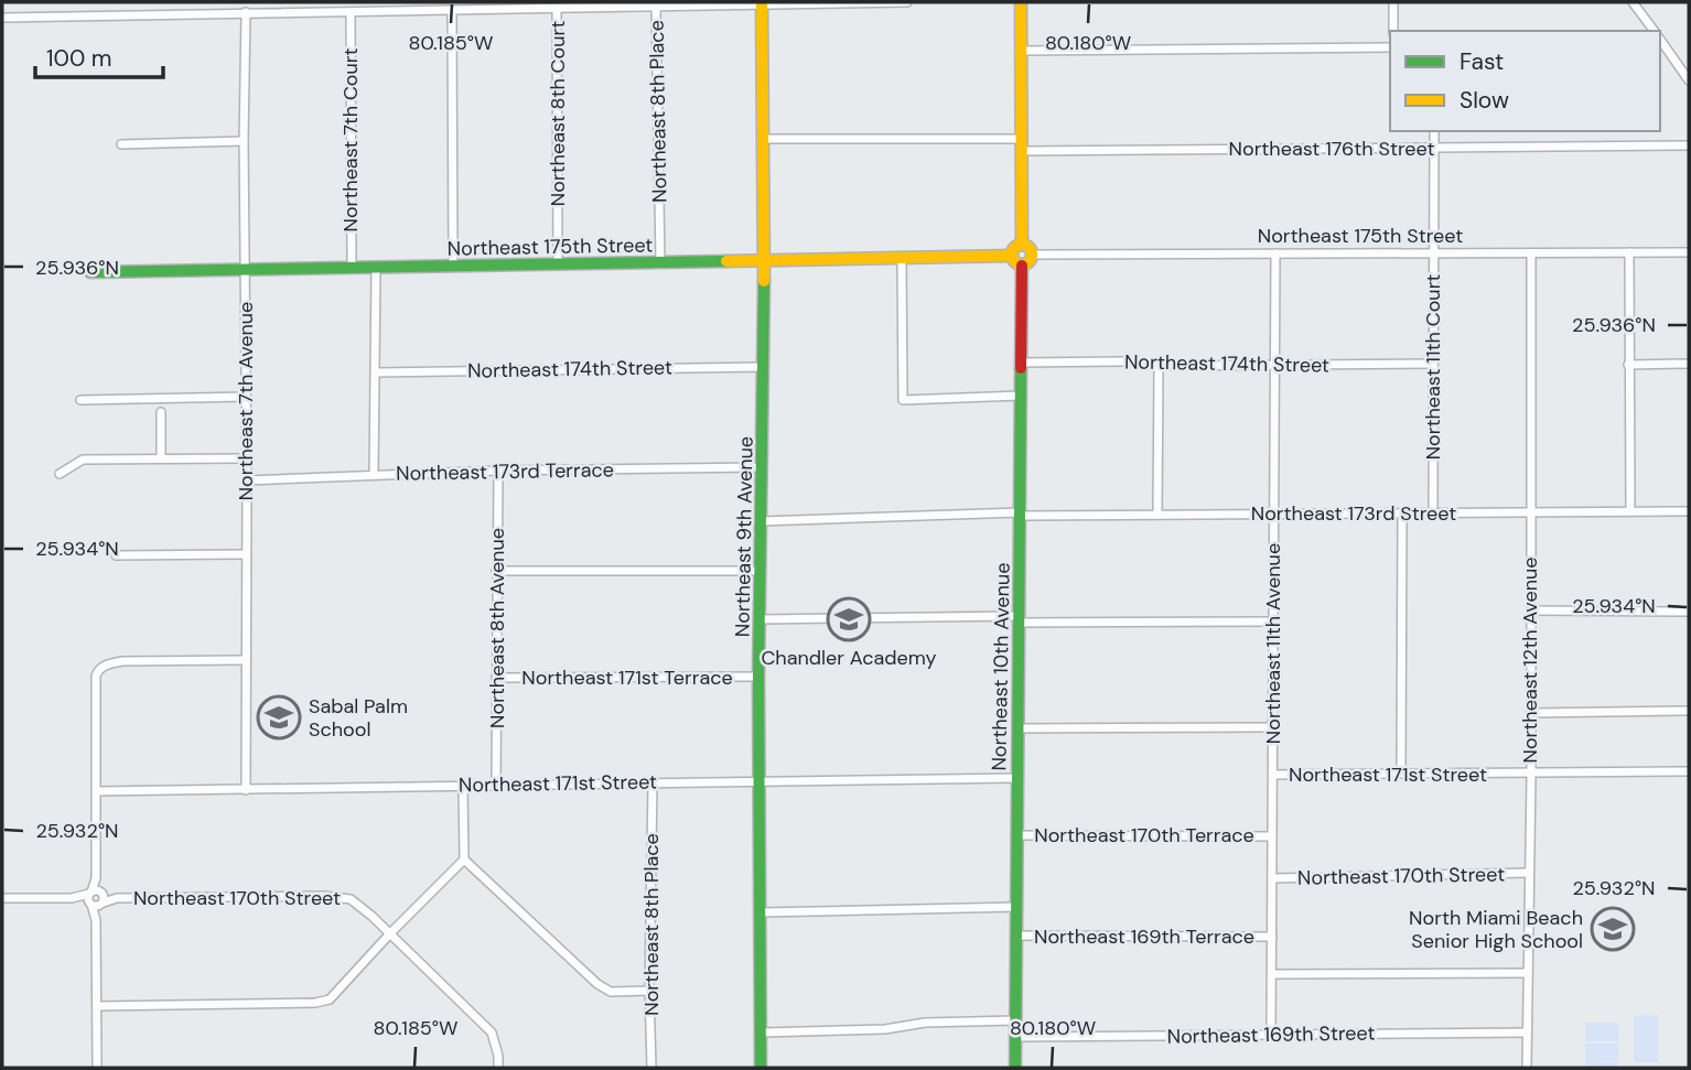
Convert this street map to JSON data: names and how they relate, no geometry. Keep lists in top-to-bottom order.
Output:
{
  "streets": {
    "street": [
      "Northeast 8th Place",
      "Northeast 8th Court",
      "Northeast 7th Court",
      "Northeast 176th Street",
      "Northeast 175th Street",
      "Northeast 174th Street",
      "Northeast 11th Court",
      "Northeast 7th Avenue",
      "Northeast 173rd Terrace",
      "Northeast 173rd Street",
      "Northeast 9th Avenue",
      "Northeast 8th Avenue",
      "Northeast 11th Avenue",
      "Northeast 12th Avenue",
      "Northeast 10th Avenue",
      "Northeast 171st Terrace",
      "Northeast 171st Street",
      "Northeast 170th Terrace",
      "Northeast 170th Street",
      "Northeast 169th Terrace",
      "Northeast 169th Street"
    ]
  },
  "crossings": [
    ["Northeast 8th Place", "Northeast 175th Street"],
    ["Northeast 8th Place", "Northeast 171st Street"],
    ["Northeast 8th Court", "Northeast 175th Street"],
    ["Northeast 7th Court", "Northeast 175th Street"],
    ["Northeast 176th Street", "Northeast 11th Court"],
    ["Northeast 176th Street", "Northeast 9th Avenue"],
    ["Northeast 175th Street", "Northeast 11th Court"],
    ["Northeast 175th Street", "Northeast 7th Avenue"],
    ["Northeast 175th Street", "Northeast 9th Avenue"],
    ["Northeast 175th Street", "Northeast 11th Avenue"],
    ["Northeast 175th Street", "Northeast 12th Avenue"],
    ["Northeast 175th Street", "Northeast 10th Avenue"],
    ["Northeast 174th Street", "Northeast 11th Court"],
    ["Northeast 174th Street", "Northeast 9th Avenue"],
    ["Northeast 174th Street", "Northeast 11th Avenue"],
    ["Northeast 174th Street", "Northeast 10th Avenue"],
    ["Northeast 11th Court", "Northeast 173rd Street"],
    ["Northeast 7th Avenue", "Northeast 173rd Terrace"],
    ["Northeast 7th Avenue", "Northeast 171st Street"],
    ["Northeast 173rd Terrace", "Northeast 9th Avenue"],
    ["Northeast 173rd Terrace", "Northeast 8th Avenue"],
    ["Northeast 173rd Street", "Northeast 9th Avenue"],
    ["Northeast 173rd Street", "Northeast 11th Avenue"],
    ["Northeast 173rd Street", "Northeast 12th Avenue"],
    ["Northeast 173rd Street", "Northeast 10th Avenue"],
    ["Northeast 9th Avenue", "Northeast 171st Terrace"],
    ["Northeast 9th Avenue", "Northeast 171st Street"],
    ["Northeast 8th Avenue", "Northeast 171st Terrace"],
    ["Northeast 8th Avenue", "Northeast 171st Street"],
    ["Northeast 11th Avenue", "Northeast 171st Street"],
    ["Northeast 11th Avenue", "Northeast 170th Terrace"],
    ["Northeast 11th Avenue", "Northeast 170th Street"],
    ["Northeast 11th Avenue", "Northeast 169th Terrace"],
    ["Northeast 11th Avenue", "Northeast 169th Street"],
    ["Northeast 12th Avenue", "Northeast 171st Street"],
    ["Northeast 12th Avenue", "Northeast 170th Street"],
    ["Northeast 12th Avenue", "Northeast 169th Street"],
    ["Northeast 10th Avenue", "Northeast 171st Street"],
    ["Northeast 10th Avenue", "Northeast 170th Terrace"],
    ["Northeast 10th Avenue", "Northeast 169th Terrace"],
    ["Northeast 10th Avenue", "Northeast 169th Street"]
  ],
  "places": {
    "school or university": ["Chandler Academy", "Sabal Palm School", "North Miami Beach Senior High School"]
  },
  "legend": ["Fast", "Slow"],
  "scale_bar": "100 m",
  "coordinates": [
    "80.185°W",
    "80.180°W",
    "25.936°N",
    "25.934°N",
    "25.932°N"
  ]
}
